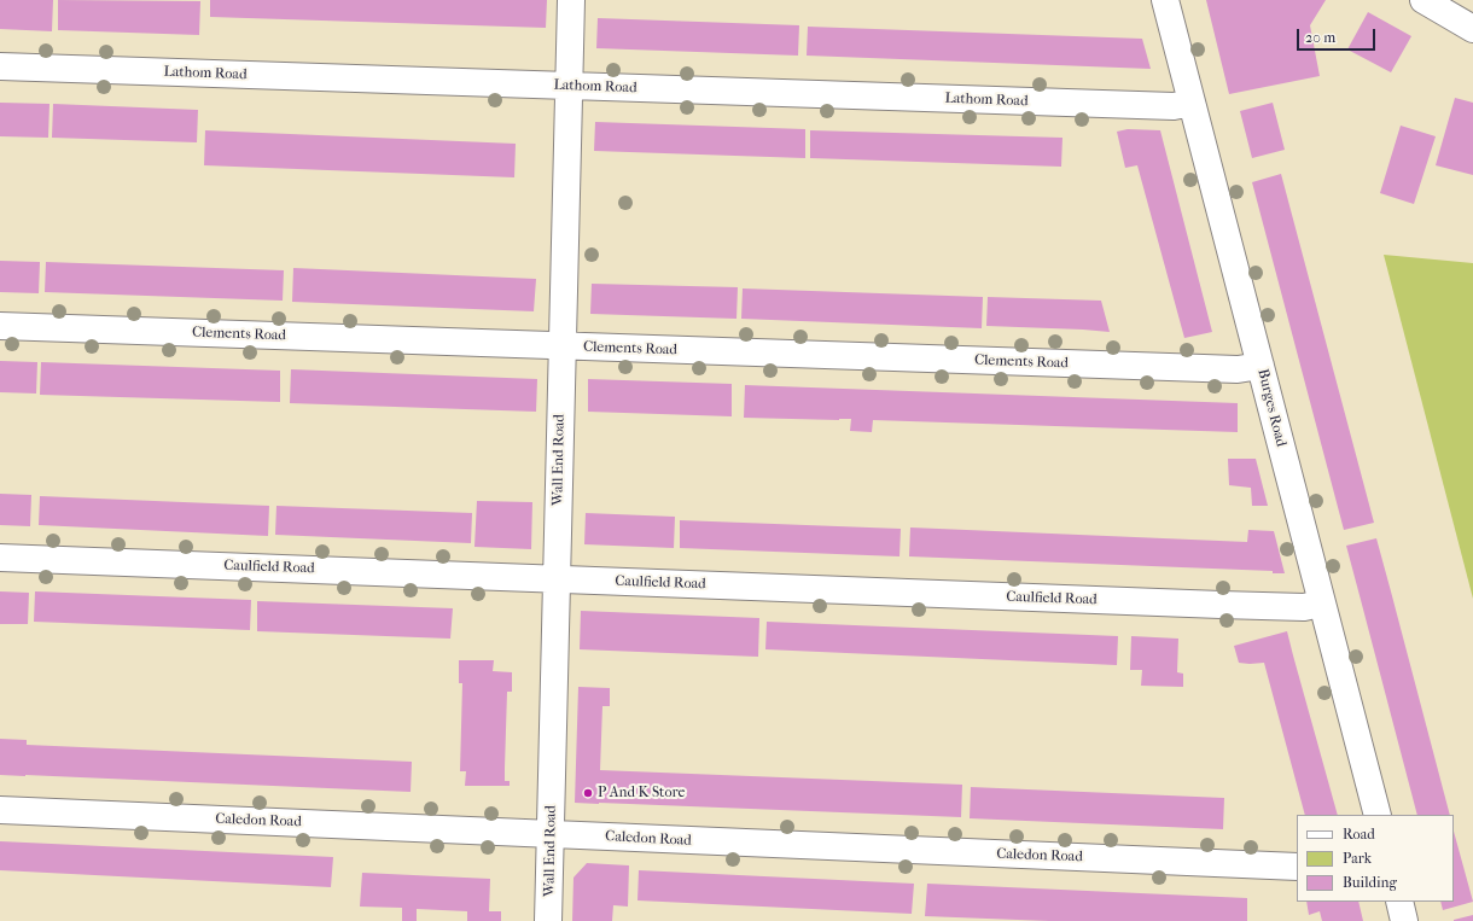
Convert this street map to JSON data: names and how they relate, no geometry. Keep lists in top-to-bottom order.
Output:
{
  "streets": {
    "street": [
      "Lathom Road",
      "Clements Road",
      "Burges Road",
      "Wall End Road",
      "Caulfield Road",
      "Caledon Road"
    ]
  },
  "crossings": [
    ["Lathom Road", "Burges Road"],
    ["Lathom Road", "Wall End Road"],
    ["Clements Road", "Burges Road"],
    ["Clements Road", "Wall End Road"],
    ["Burges Road", "Caulfield Road"],
    ["Wall End Road", "Caulfield Road"],
    ["Wall End Road", "Caledon Road"]
  ],
  "places": ["P And K Store"],
  "legend": ["Road", "Park", "Building"],
  "scale_bar": "20 m"
}
